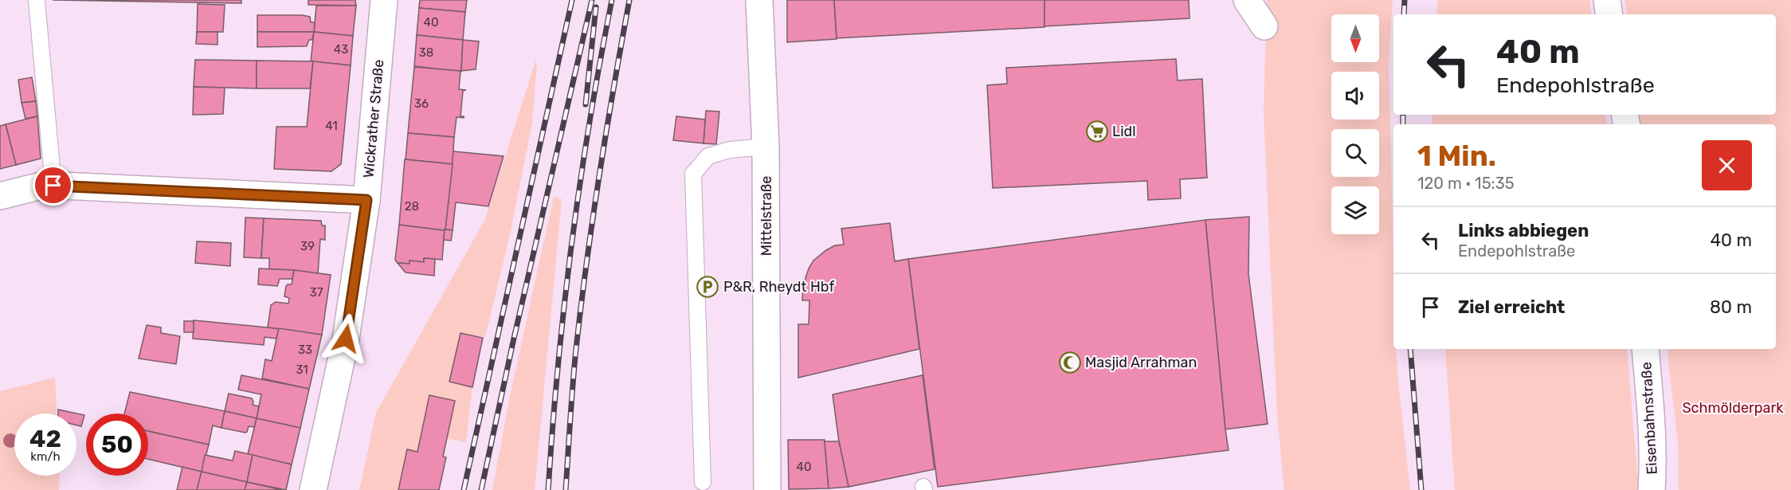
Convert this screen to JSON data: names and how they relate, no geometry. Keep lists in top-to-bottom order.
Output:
{
  "streets": {
    "street": ["Wickrather Straße", "Mittelstraße", "Eisenbahnstraße"]
  },
  "parks": ["Schmölderpark"],
  "places": {
    "supermarket": ["Lidl"],
    "parking": ["P&R, Rheydt Hbf"],
    "mosque": ["Masjid Arrahman"]
  },
  "house_numbers": [
    "40",
    "43",
    "38",
    "36",
    "41",
    "28",
    "39",
    "37",
    "33",
    "31",
    "40"
  ],
  "north": "bottom",
  "page": {
    "turn": ["40 m", "Endepohlstraße"],
    "heading": ["1 Min.", "120 m · 15:35"],
    "list": [
      {
        "name": "Links abbiegen",
        "note": "Endepohlstraße",
        "value": "40 m"
      },
      {
        "name": "Ziel erreicht",
        "value": "80 m"
      }
    ],
    "speed": "42 km/h",
    "limit": "50"
  }
}
